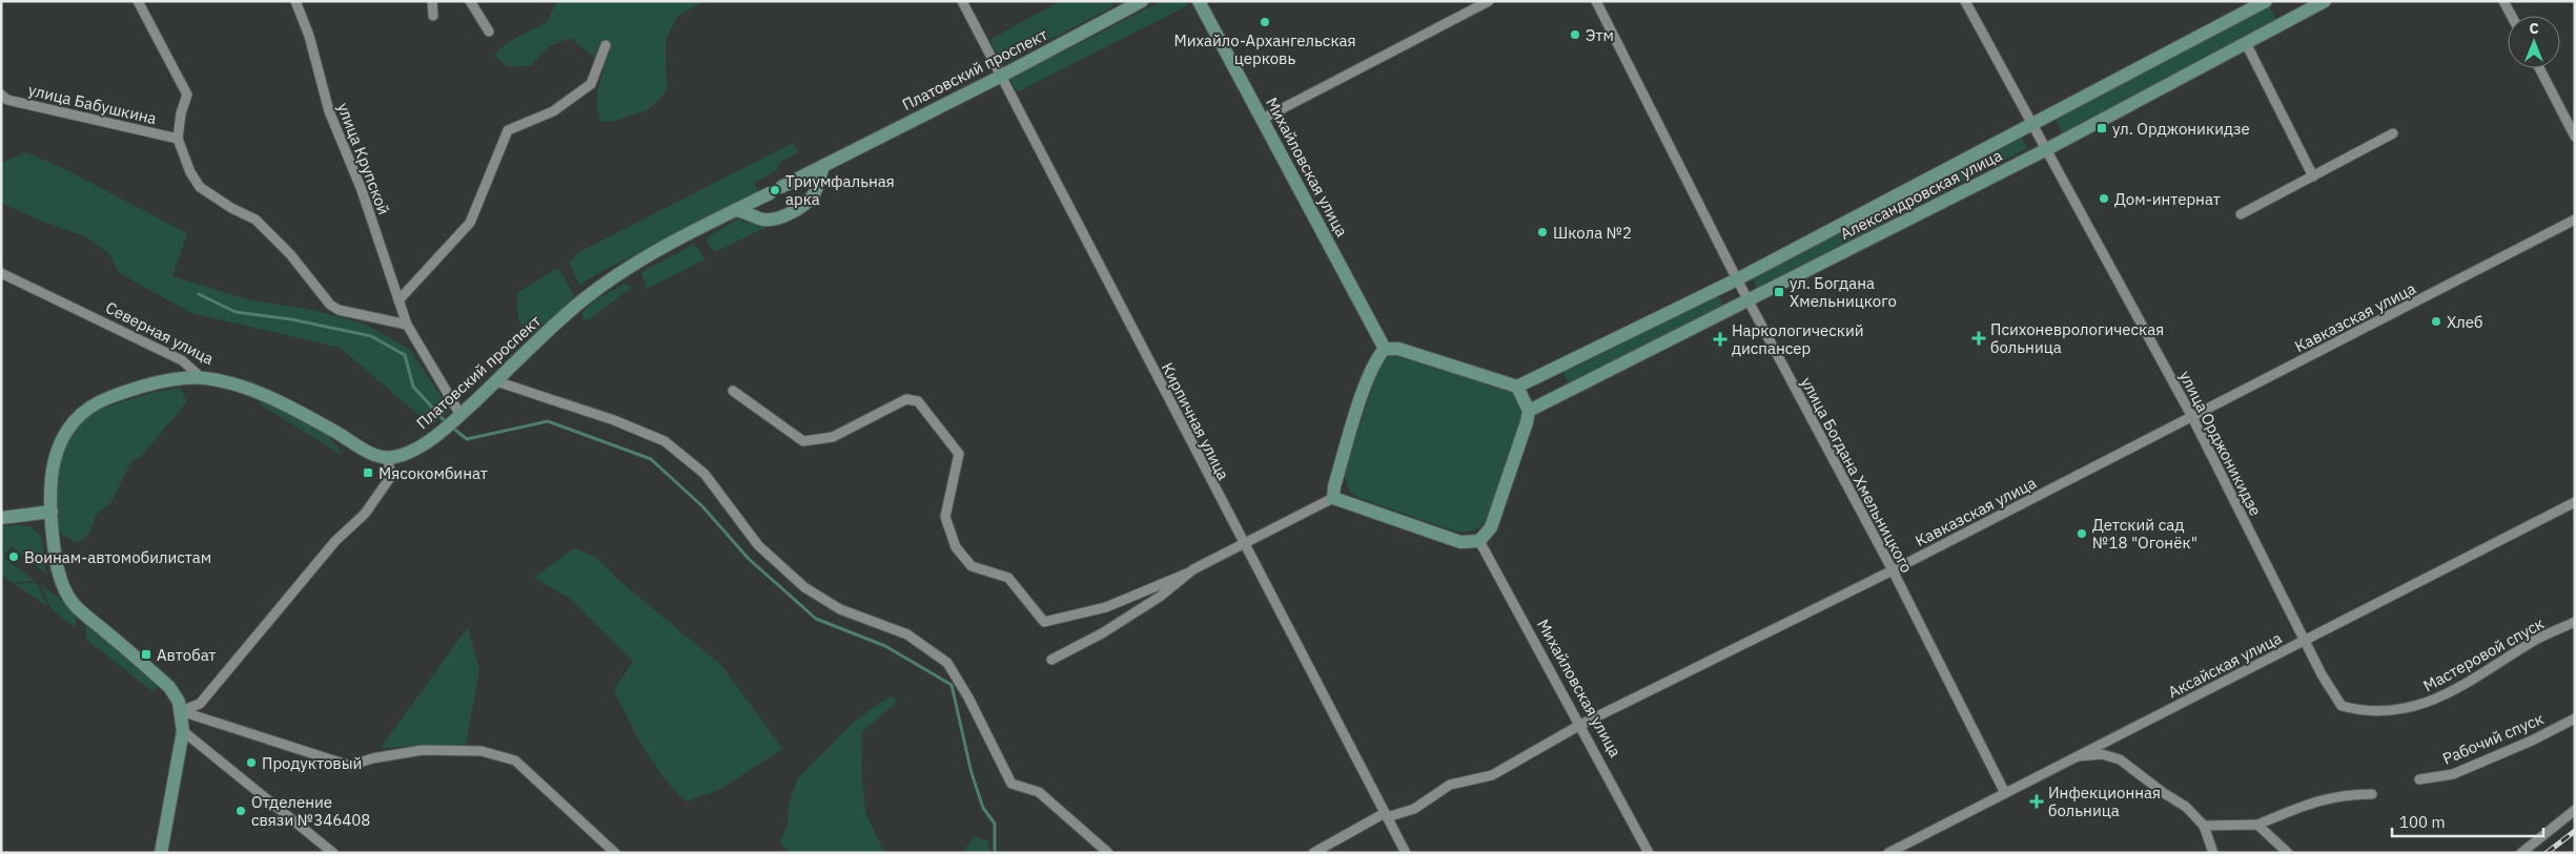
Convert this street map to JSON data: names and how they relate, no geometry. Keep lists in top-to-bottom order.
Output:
{
  "streets": {
    "street": [
      "Платовский проспект",
      "улица Бабушкина",
      "улица Крупской",
      "Михайловская улица",
      "Александровская улица",
      "Кавказская улица",
      "Северная улица",
      "Кирпичная улица",
      "улица Орджоникидзе",
      "улица Богдана Хмельницкого",
      "Мастеровой спуск",
      "Аксайская улица",
      "Рабочий спуск"
    ]
  },
  "crossings": [
    ["Платовский проспект", "улица Крупской"],
    ["Платовский проспект", "Северная улица"],
    ["Платовский проспект", "Кирпичная улица"],
    ["Михайловская улица", "Кавказская улица"],
    ["Александровская улица", "улица Орджоникидзе"],
    ["Александровская улица", "улица Богдана Хмельницкого"],
    ["Кавказская улица", "Кирпичная улица"],
    ["Кавказская улица", "улица Орджоникидзе"],
    ["Кавказская улица", "улица Богдана Хмельницкого"],
    ["улица Орджоникидзе", "Мастеровой спуск"],
    ["улица Орджоникидзе", "Аксайская улица"],
    ["улица Богдана Хмельницкого", "Аксайская улица"]
  ],
  "places": {
    "other": [
      "Михайло-Архангельская церковь",
      "Этм",
      "Триумфальная арка",
      "Дом-интернат",
      "Школа №2",
      "Хлеб",
      "Детский сад №18 \"Огонёк\"",
      "Воинам-автомобилистам",
      "Продуктовый",
      "Отделение связи №346408"
    ],
    "transit": [
      "ул. Орджоникидзе",
      "ул. Богдана Хмельницкого",
      "Мясокомбинат",
      "Автобат"
    ],
    "health": ["Психоневрологическая больница", "Наркологический диспансер", "Инфекционная больница"]
  },
  "scale_bar": "100 m",
  "north": "top"
}
